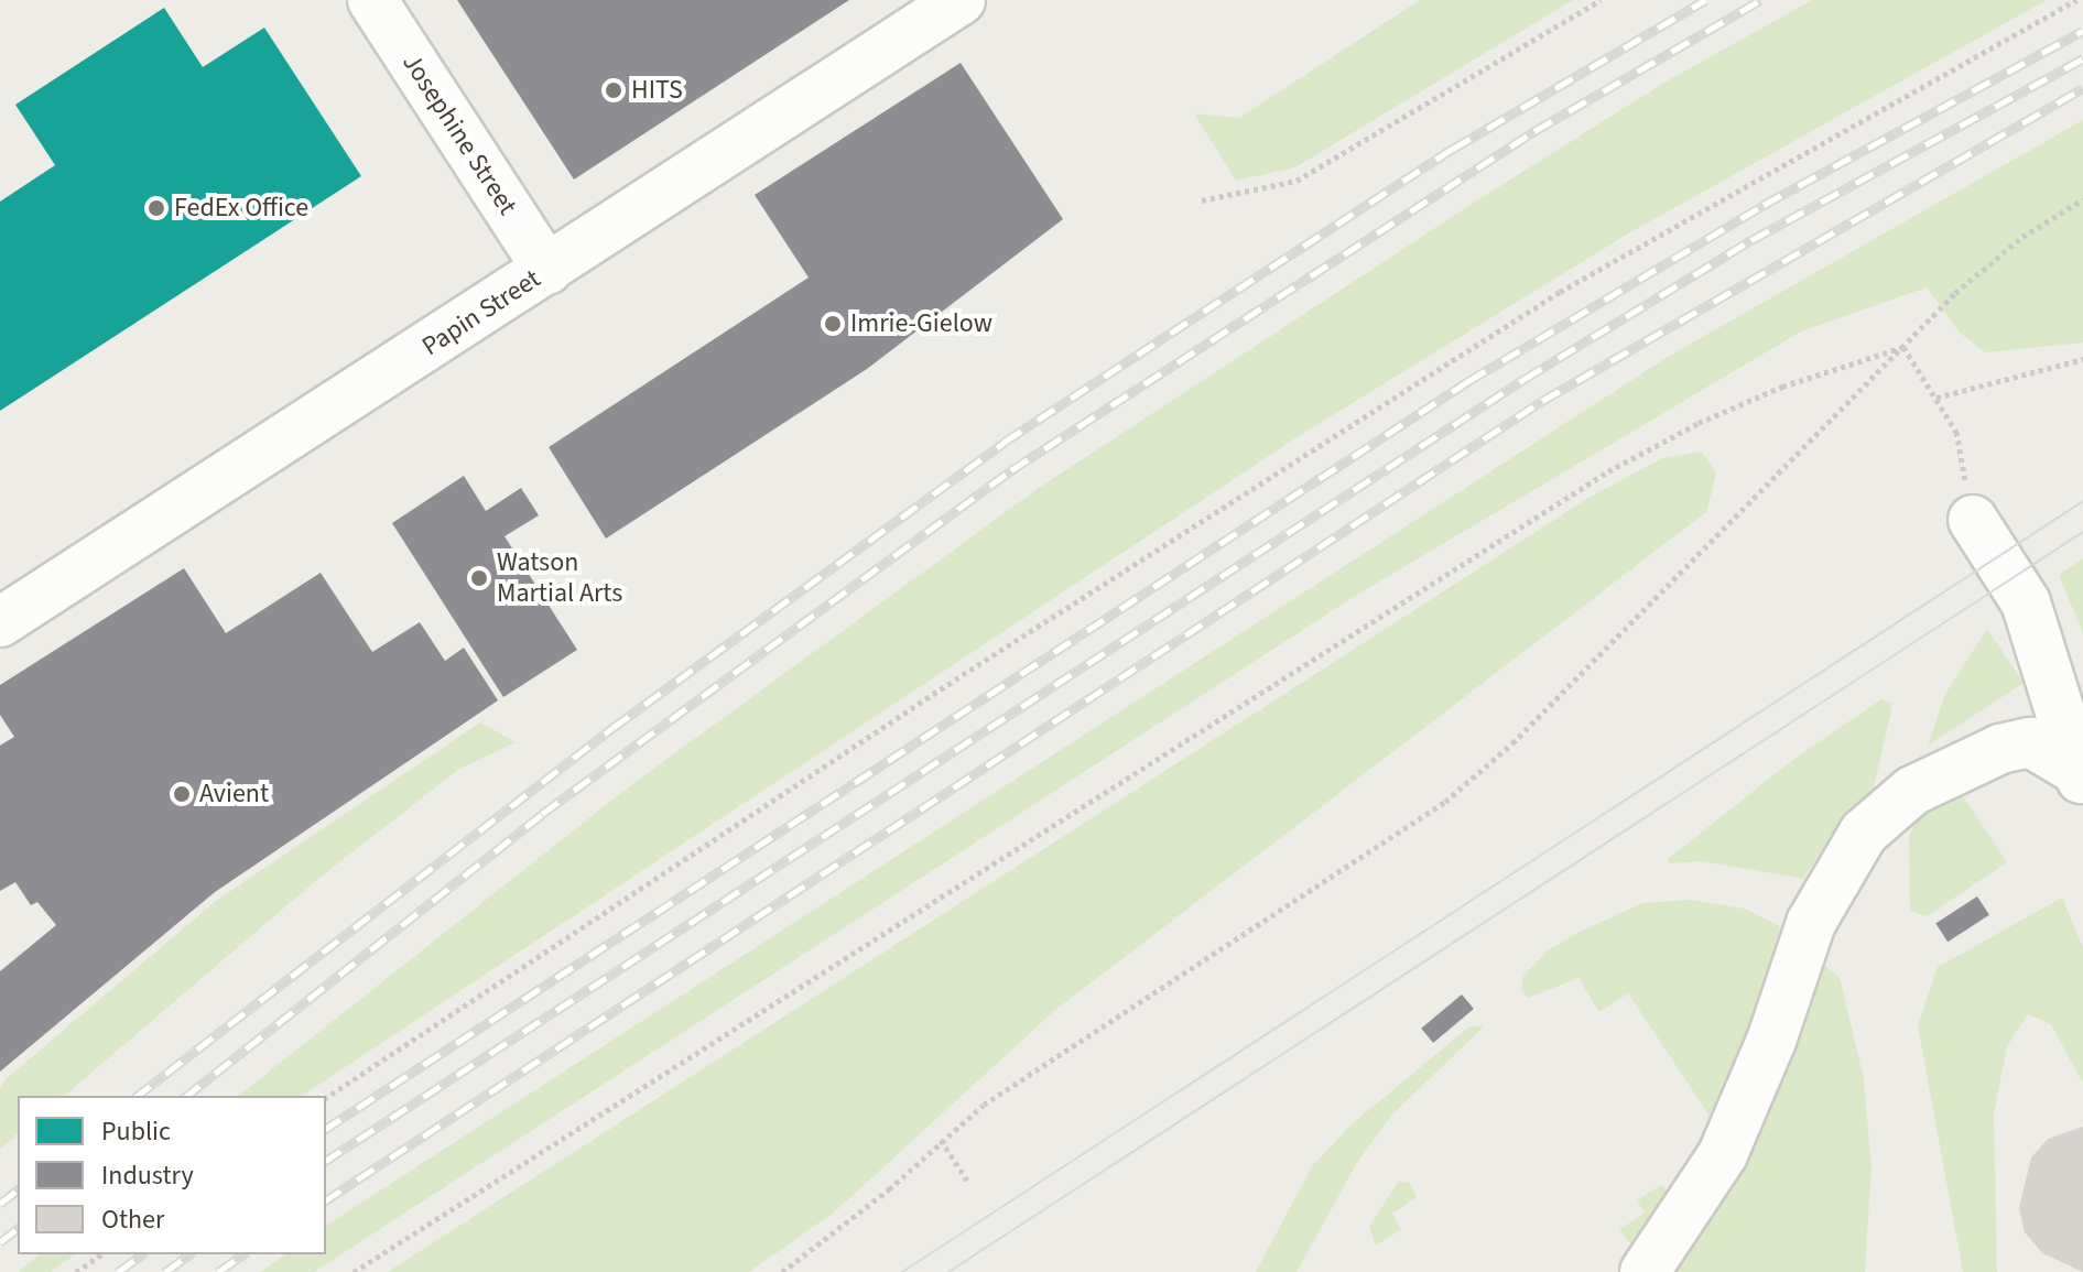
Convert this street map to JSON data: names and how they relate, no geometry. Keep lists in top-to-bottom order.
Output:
{
  "streets": {
    "street": ["Josephine Street", "Papin Street"]
  },
  "crossings": [
    ["Josephine Street", "Papin Street"]
  ],
  "places": [
    "HITS",
    "FedEx Office",
    "Imrie-Gielow",
    "Watson Martial Arts",
    "Avient"
  ],
  "legend": ["Public", "Industry", "Other"]
}
